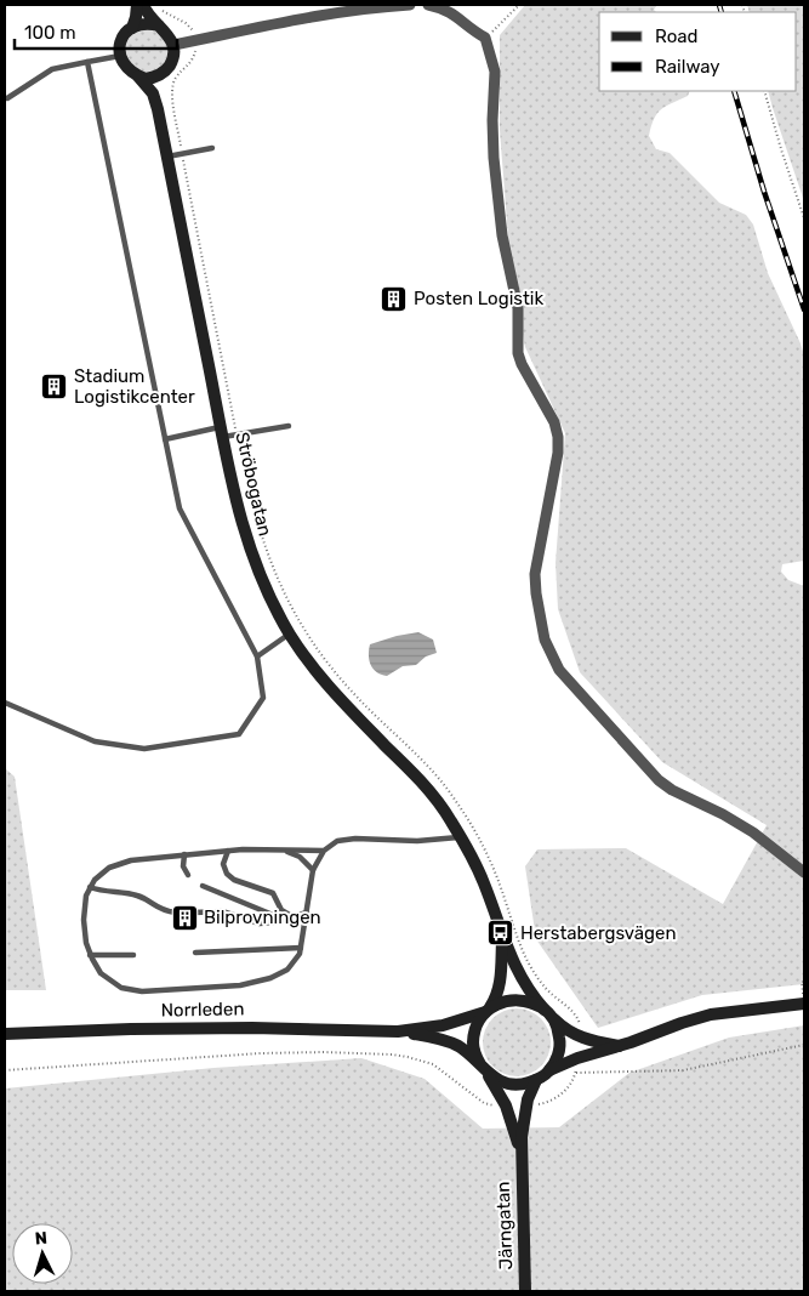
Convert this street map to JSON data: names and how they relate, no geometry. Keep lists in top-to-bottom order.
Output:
{
  "streets": {
    "street": ["Ströbogatan", "Norrleden", "Järngatan"]
  },
  "crossings": [
    ["Ströbogatan", "Järngatan"]
  ],
  "places": {
    "building": ["Posten Logistik", "Stadium Logistikcenter", "Bilprovningen"],
    "bus stop": ["Herstabergsvägen"]
  },
  "legend": ["Road", "Railway"],
  "scale_bar": "100 m",
  "north": "top"
}
